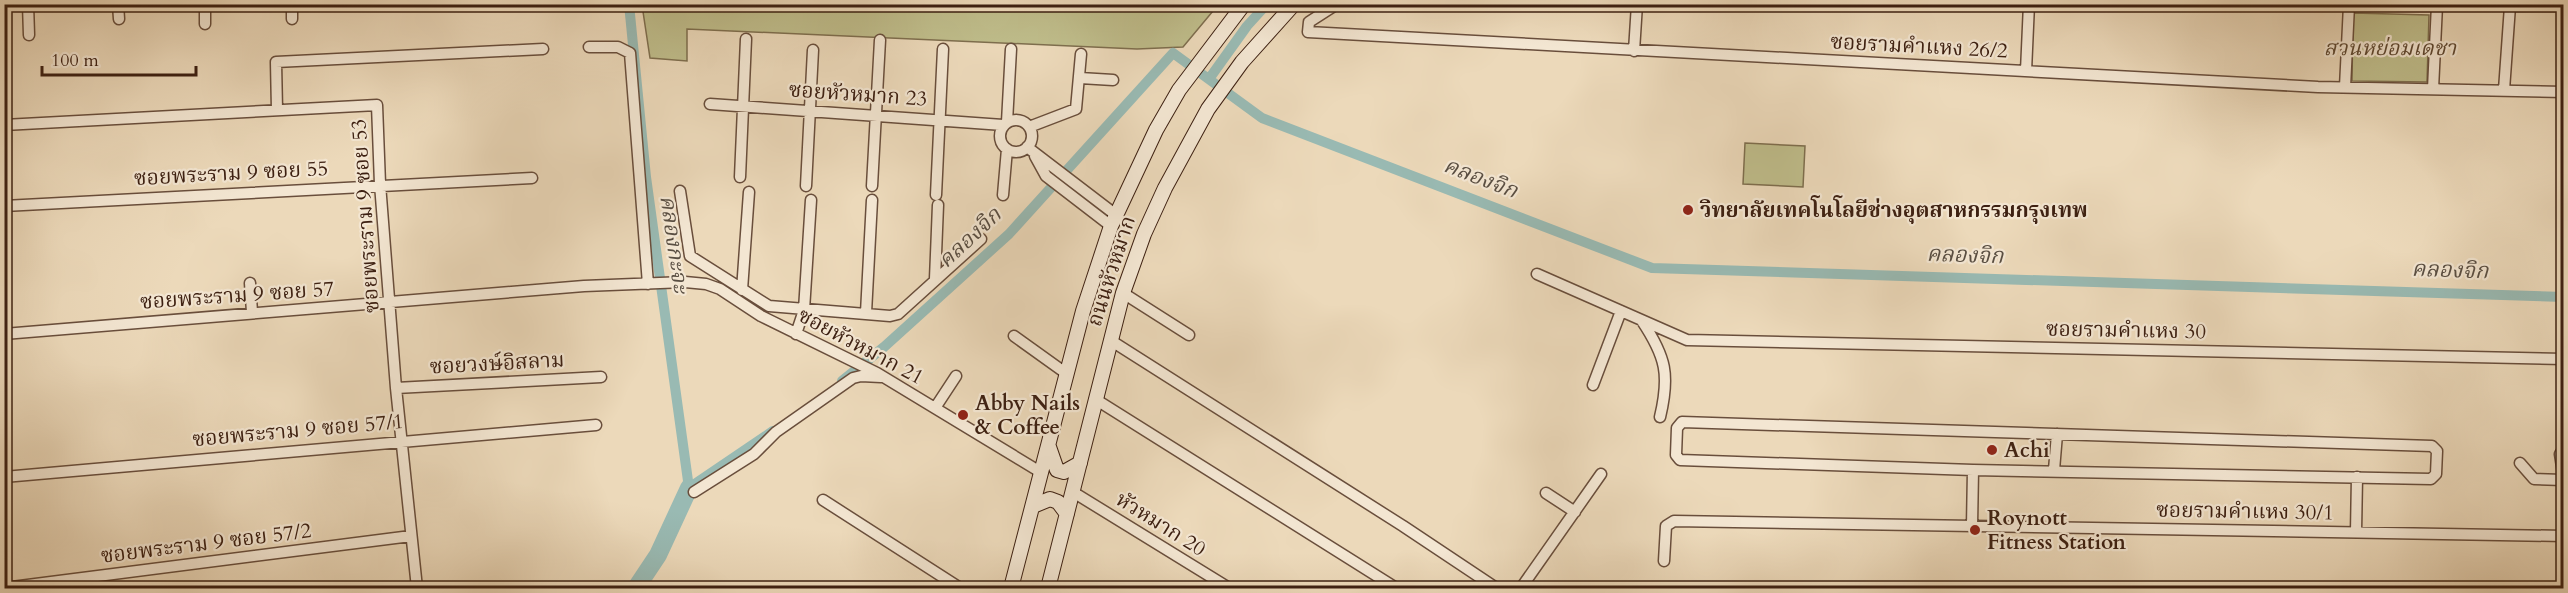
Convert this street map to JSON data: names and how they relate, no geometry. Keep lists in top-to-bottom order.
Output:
{
  "streets": {
    "main road": ["ถนนหัวหมาก"],
    "street": [
      "ซอยรามคำแหง 26/2",
      "ซอยหัวหมาก 23",
      "ซอยพระราม 9 ซอย 55",
      "ซอยพระราม 9 ซอย 53",
      "ซอยพระราม 9 ซอย 57",
      "ซอยรามคำแหง 30",
      "ซอยหัวหมาก 21",
      "ซอยวงษ์อิสลาม",
      "ซอยพระราม 9 ซอย 57/1",
      "ซอยรามคำแหง 30/1",
      "หัวหมาก 20",
      "ซอยพระราม 9 ซอย 57/2"
    ]
  },
  "crossings": [
    ["ซอยพระราม 9 ซอย 55", "ซอยพระราม 9 ซอย 53"],
    ["ซอยพระราม 9 ซอย 53", "ซอยพระราม 9 ซอย 57"],
    ["ซอยพระราม 9 ซอย 53", "ซอยวงษ์อิสลาม"],
    ["ซอยพระราม 9 ซอย 53", "ซอยพระราม 9 ซอย 57/1"],
    ["ซอยพระราม 9 ซอย 53", "ซอยพระราม 9 ซอย 57/2"],
    ["ถนนหัวหมาก", "ซอยหัวหมาก 21"],
    ["ถนนหัวหมาก", "หัวหมาก 20"],
    ["ซอยพระราม 9 ซอย 57", "ซอยหัวหมาก 21"]
  ],
  "water": ["คลองจิก", "คลองกะจะ"],
  "parks": ["สวนหย่อมเดชา"],
  "places": [
    "วิทยาลัยเทคโนโลยีช่างอุตสาหกรรมกรุงเทพ",
    "Abby Nails & Coffee",
    "Achi",
    "Roynott Fitness Station"
  ],
  "scale_bar": "100 m"
}
